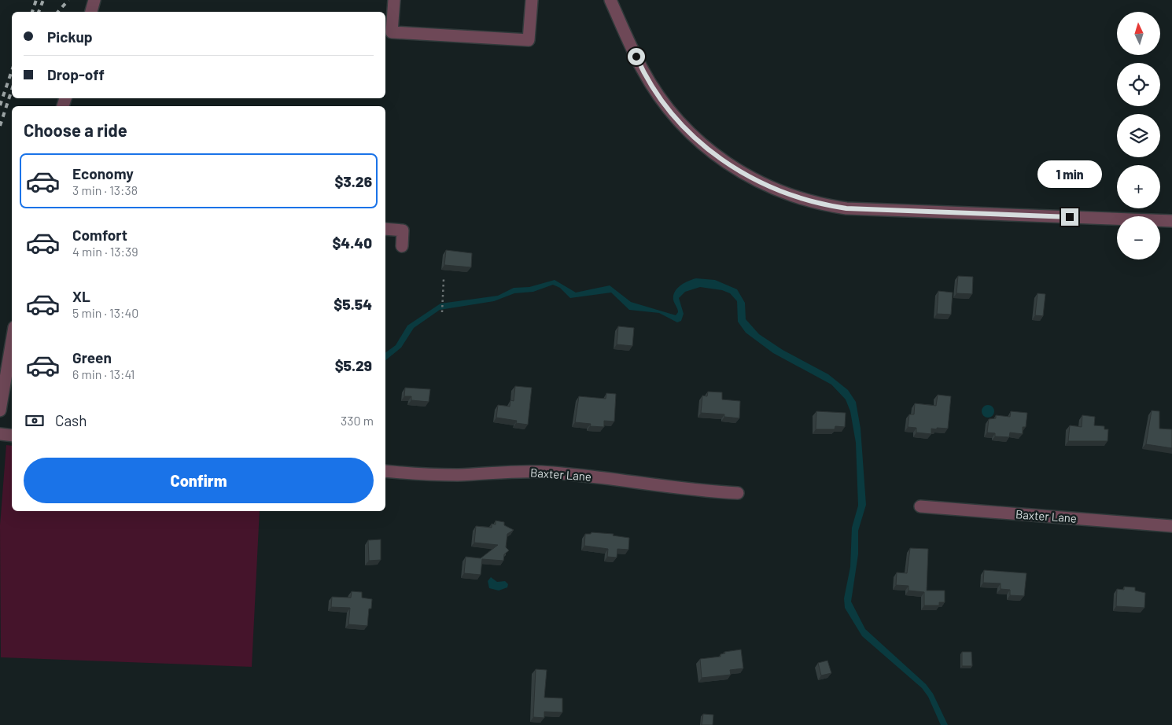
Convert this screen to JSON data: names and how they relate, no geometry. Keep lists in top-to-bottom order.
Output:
{
  "streets": {
    "street": ["Baxter Lane"]
  },
  "north": "top",
  "page": {
    "map_buttons": ["+", "−"],
    "banner": ["Pickup", "Drop-off"],
    "heading": "Choose a ride",
    "list": [
      {
        "name": "Economy",
        "note": "3 min · 13:38",
        "value": "$3.26"
      },
      {
        "name": "Comfort",
        "note": "4 min · 13:39",
        "value": "$4.40"
      },
      {
        "name": "XL",
        "note": "5 min · 13:40",
        "value": "$5.54"
      },
      {
        "name": "Green",
        "note": "6 min · 13:41",
        "value": "$5.29"
      }
    ],
    "bubble": "1 min",
    "pay": ["Cash", "330 m"],
    "buttons": "Confirm"
  }
}
